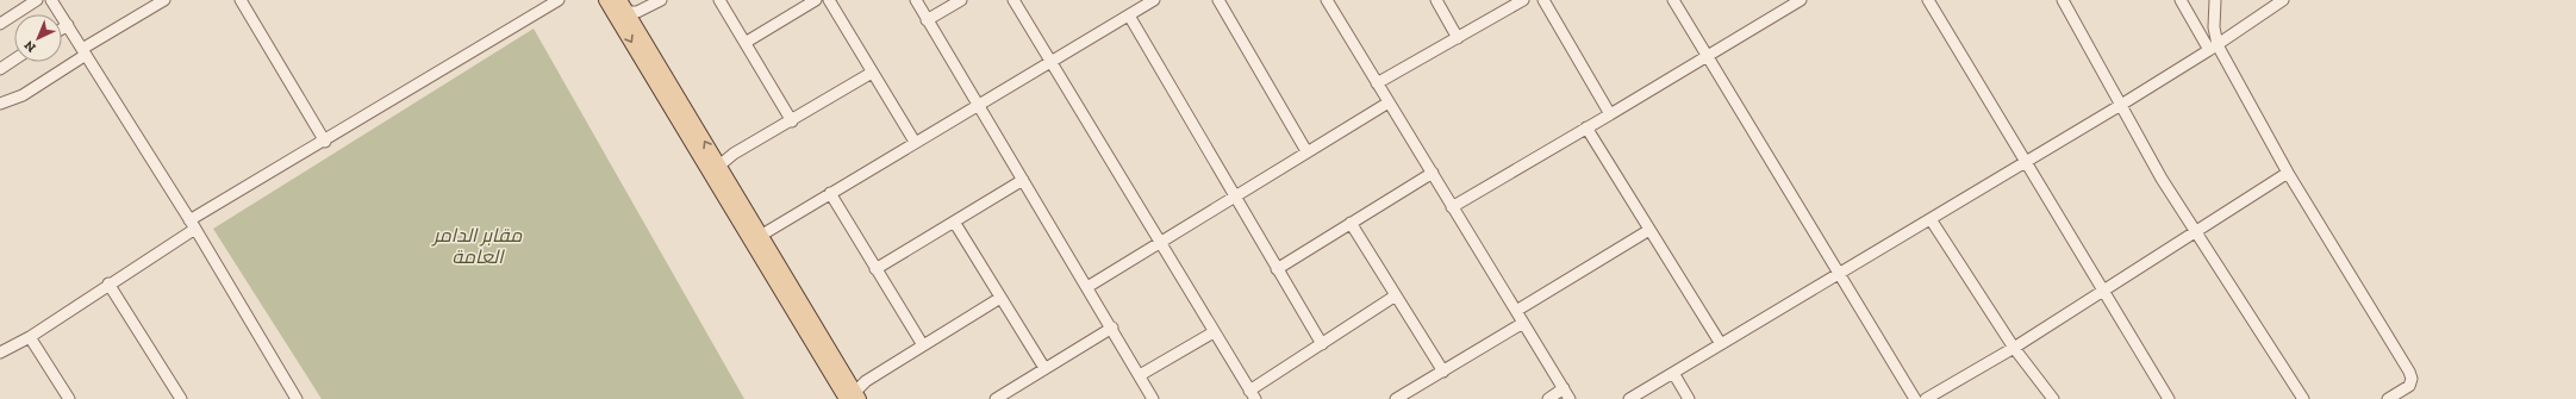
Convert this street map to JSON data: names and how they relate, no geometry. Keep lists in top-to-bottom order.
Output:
{
  "parks": ["مقابر الدامر العامة"],
  "north": "bottom left"
}
